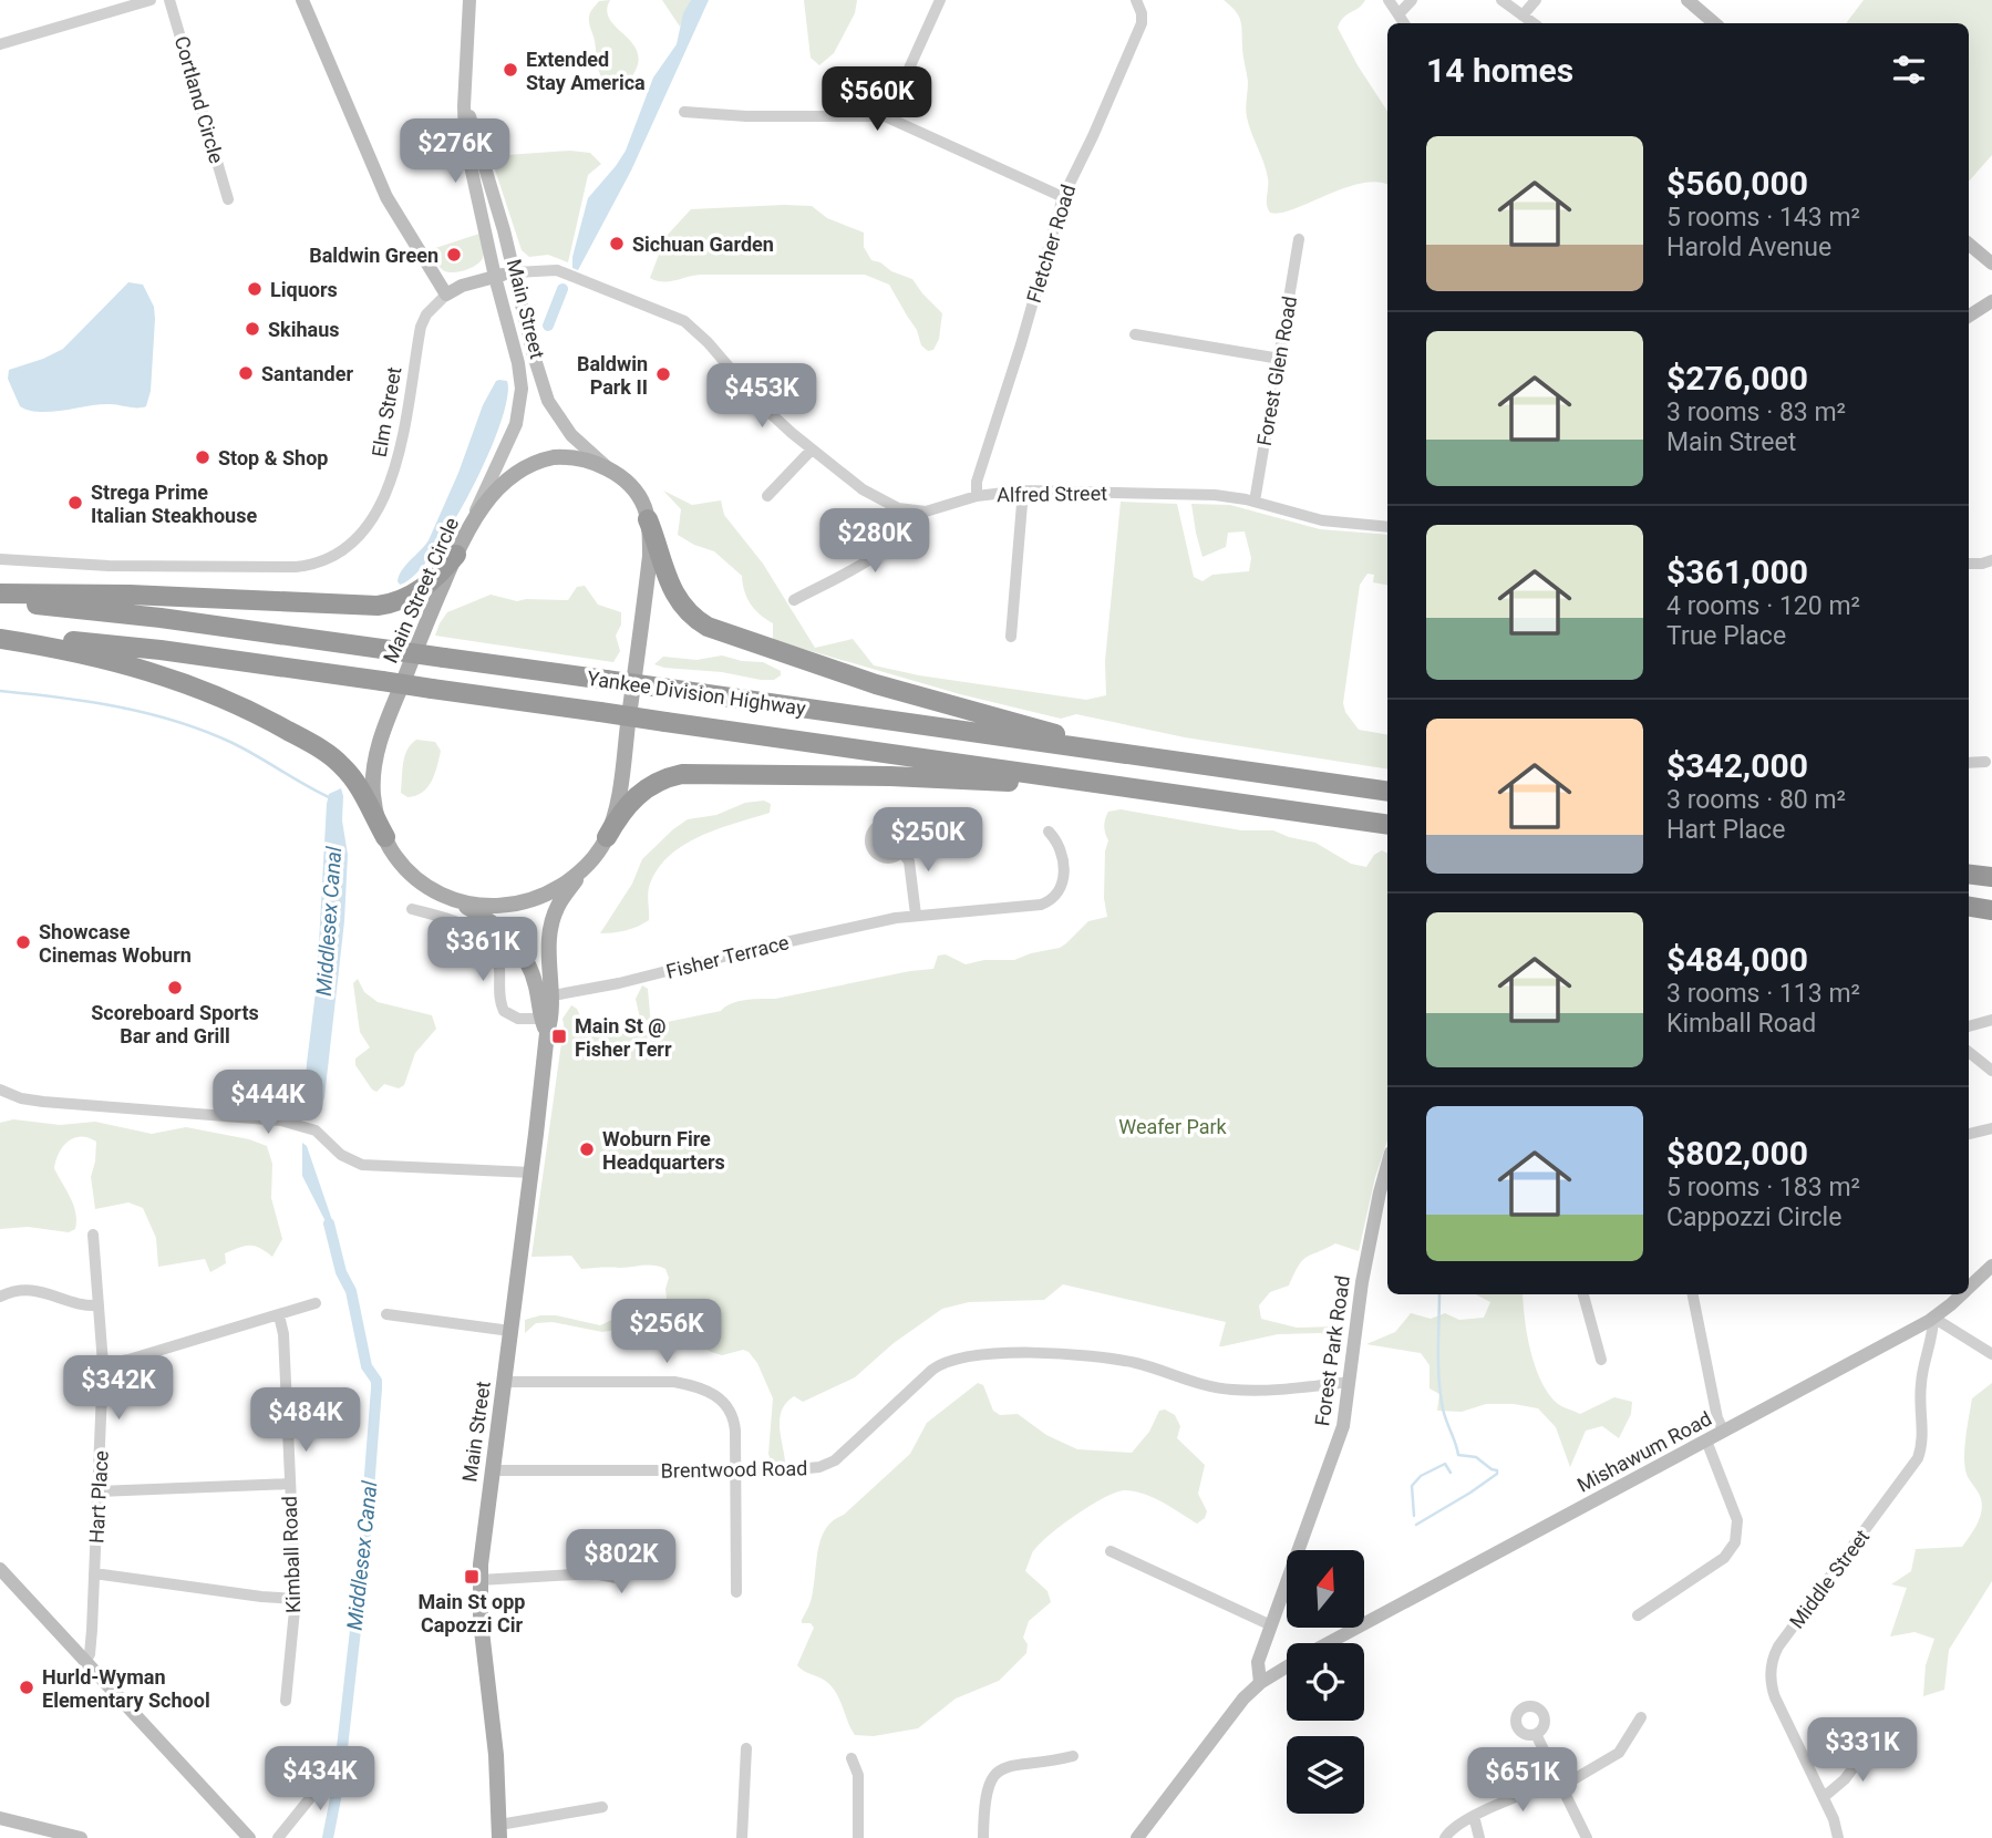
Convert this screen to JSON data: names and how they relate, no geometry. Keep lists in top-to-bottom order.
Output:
{
  "streets": {
    "highway": ["Yankee Division Highway"],
    "main road": [
      "Main Street",
      "Elm Street",
      "Main Street Circle",
      "Forest Park Road",
      "Mishawum Road"
    ],
    "street": [
      "Cortland Circle",
      "Fletcher Road",
      "Forest Glen Road",
      "Alfred Street",
      "Fisher Terrace",
      "Brentwood Road",
      "Hart Place",
      "Kimball Road",
      "Middle Street"
    ]
  },
  "crossings": [
    ["Fletcher Road", "Alfred Street"],
    ["Main Street", "Elm Street"],
    ["Main Street", "Main Street Circle"],
    ["Main Street", "Fisher Terrace"],
    ["Main Street", "Brentwood Road"],
    ["Forest Glen Road", "Alfred Street"],
    ["Forest Park Road", "Mishawum Road"],
    ["Forest Park Road", "Brentwood Road"],
    ["Mishawum Road", "Middle Street"]
  ],
  "water": ["Middlesex Canal"],
  "parks": ["Weafer Park"],
  "places": {
    "other": [
      "Extended Stay America",
      "Sichuan Garden",
      "Baldwin Green",
      "Liquors",
      "Skihaus",
      "Santander",
      "Baldwin Park II",
      "Stop & Shop",
      "Strega Prime Italian Steakhouse",
      "Showcase Cinemas Woburn",
      "Scoreboard Sports Bar and Grill",
      "Woburn Fire Headquarters",
      "Hurld-Wyman Elementary School"
    ],
    "transit": ["Main St @ Fisher Terr", "Main St opp Capozzi Cir"]
  },
  "north": "top",
  "page": {
    "heading": "14 homes",
    "price": [
      "$560K",
      "$276K",
      "$453K",
      "$280K",
      "$250K",
      "$361K",
      "$444K",
      "$256K",
      "$342K",
      "$484K",
      "$802K",
      "$331K",
      "$434K",
      "$651K"
    ],
    "list": [
      {
        "name": "$560,000",
        "note": "5 rooms · 143 m² · Harold Avenue"
      },
      {
        "name": "$276,000",
        "note": "3 rooms · 83 m² · Main Street"
      },
      {
        "name": "$361,000",
        "note": "4 rooms · 120 m² · True Place"
      },
      {
        "name": "$342,000",
        "note": "3 rooms · 80 m² · Hart Place"
      },
      {
        "name": "$484,000",
        "note": "3 rooms · 113 m² · Kimball Road"
      },
      {
        "name": "$802,000",
        "note": "5 rooms · 183 m² · Cappozzi Circle"
      }
    ]
  }
}
